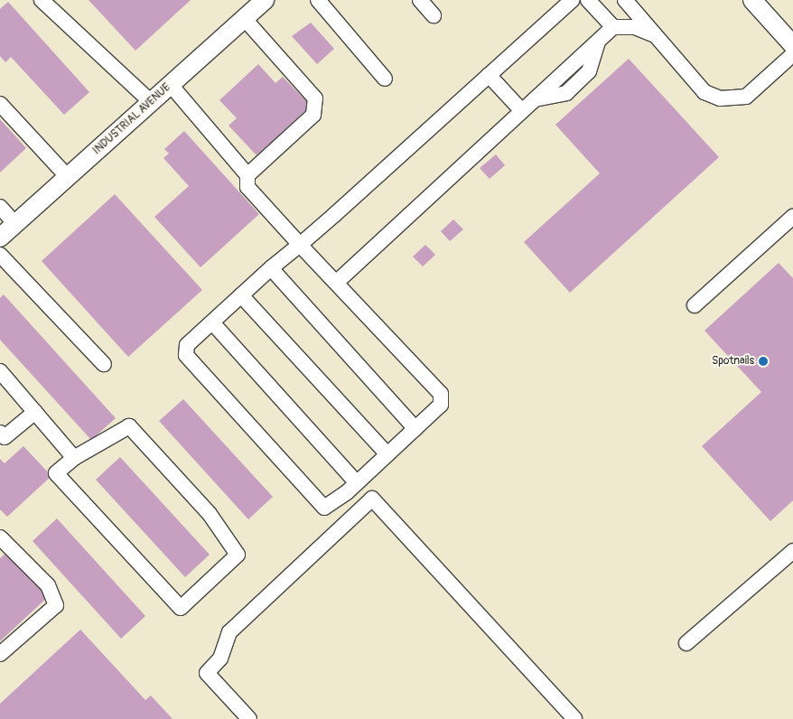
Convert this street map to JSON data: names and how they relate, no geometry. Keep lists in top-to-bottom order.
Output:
{
  "streets": {
    "main road": ["INDUSTRIAL AVENUE"]
  },
  "places": ["Spotnails"]
}
